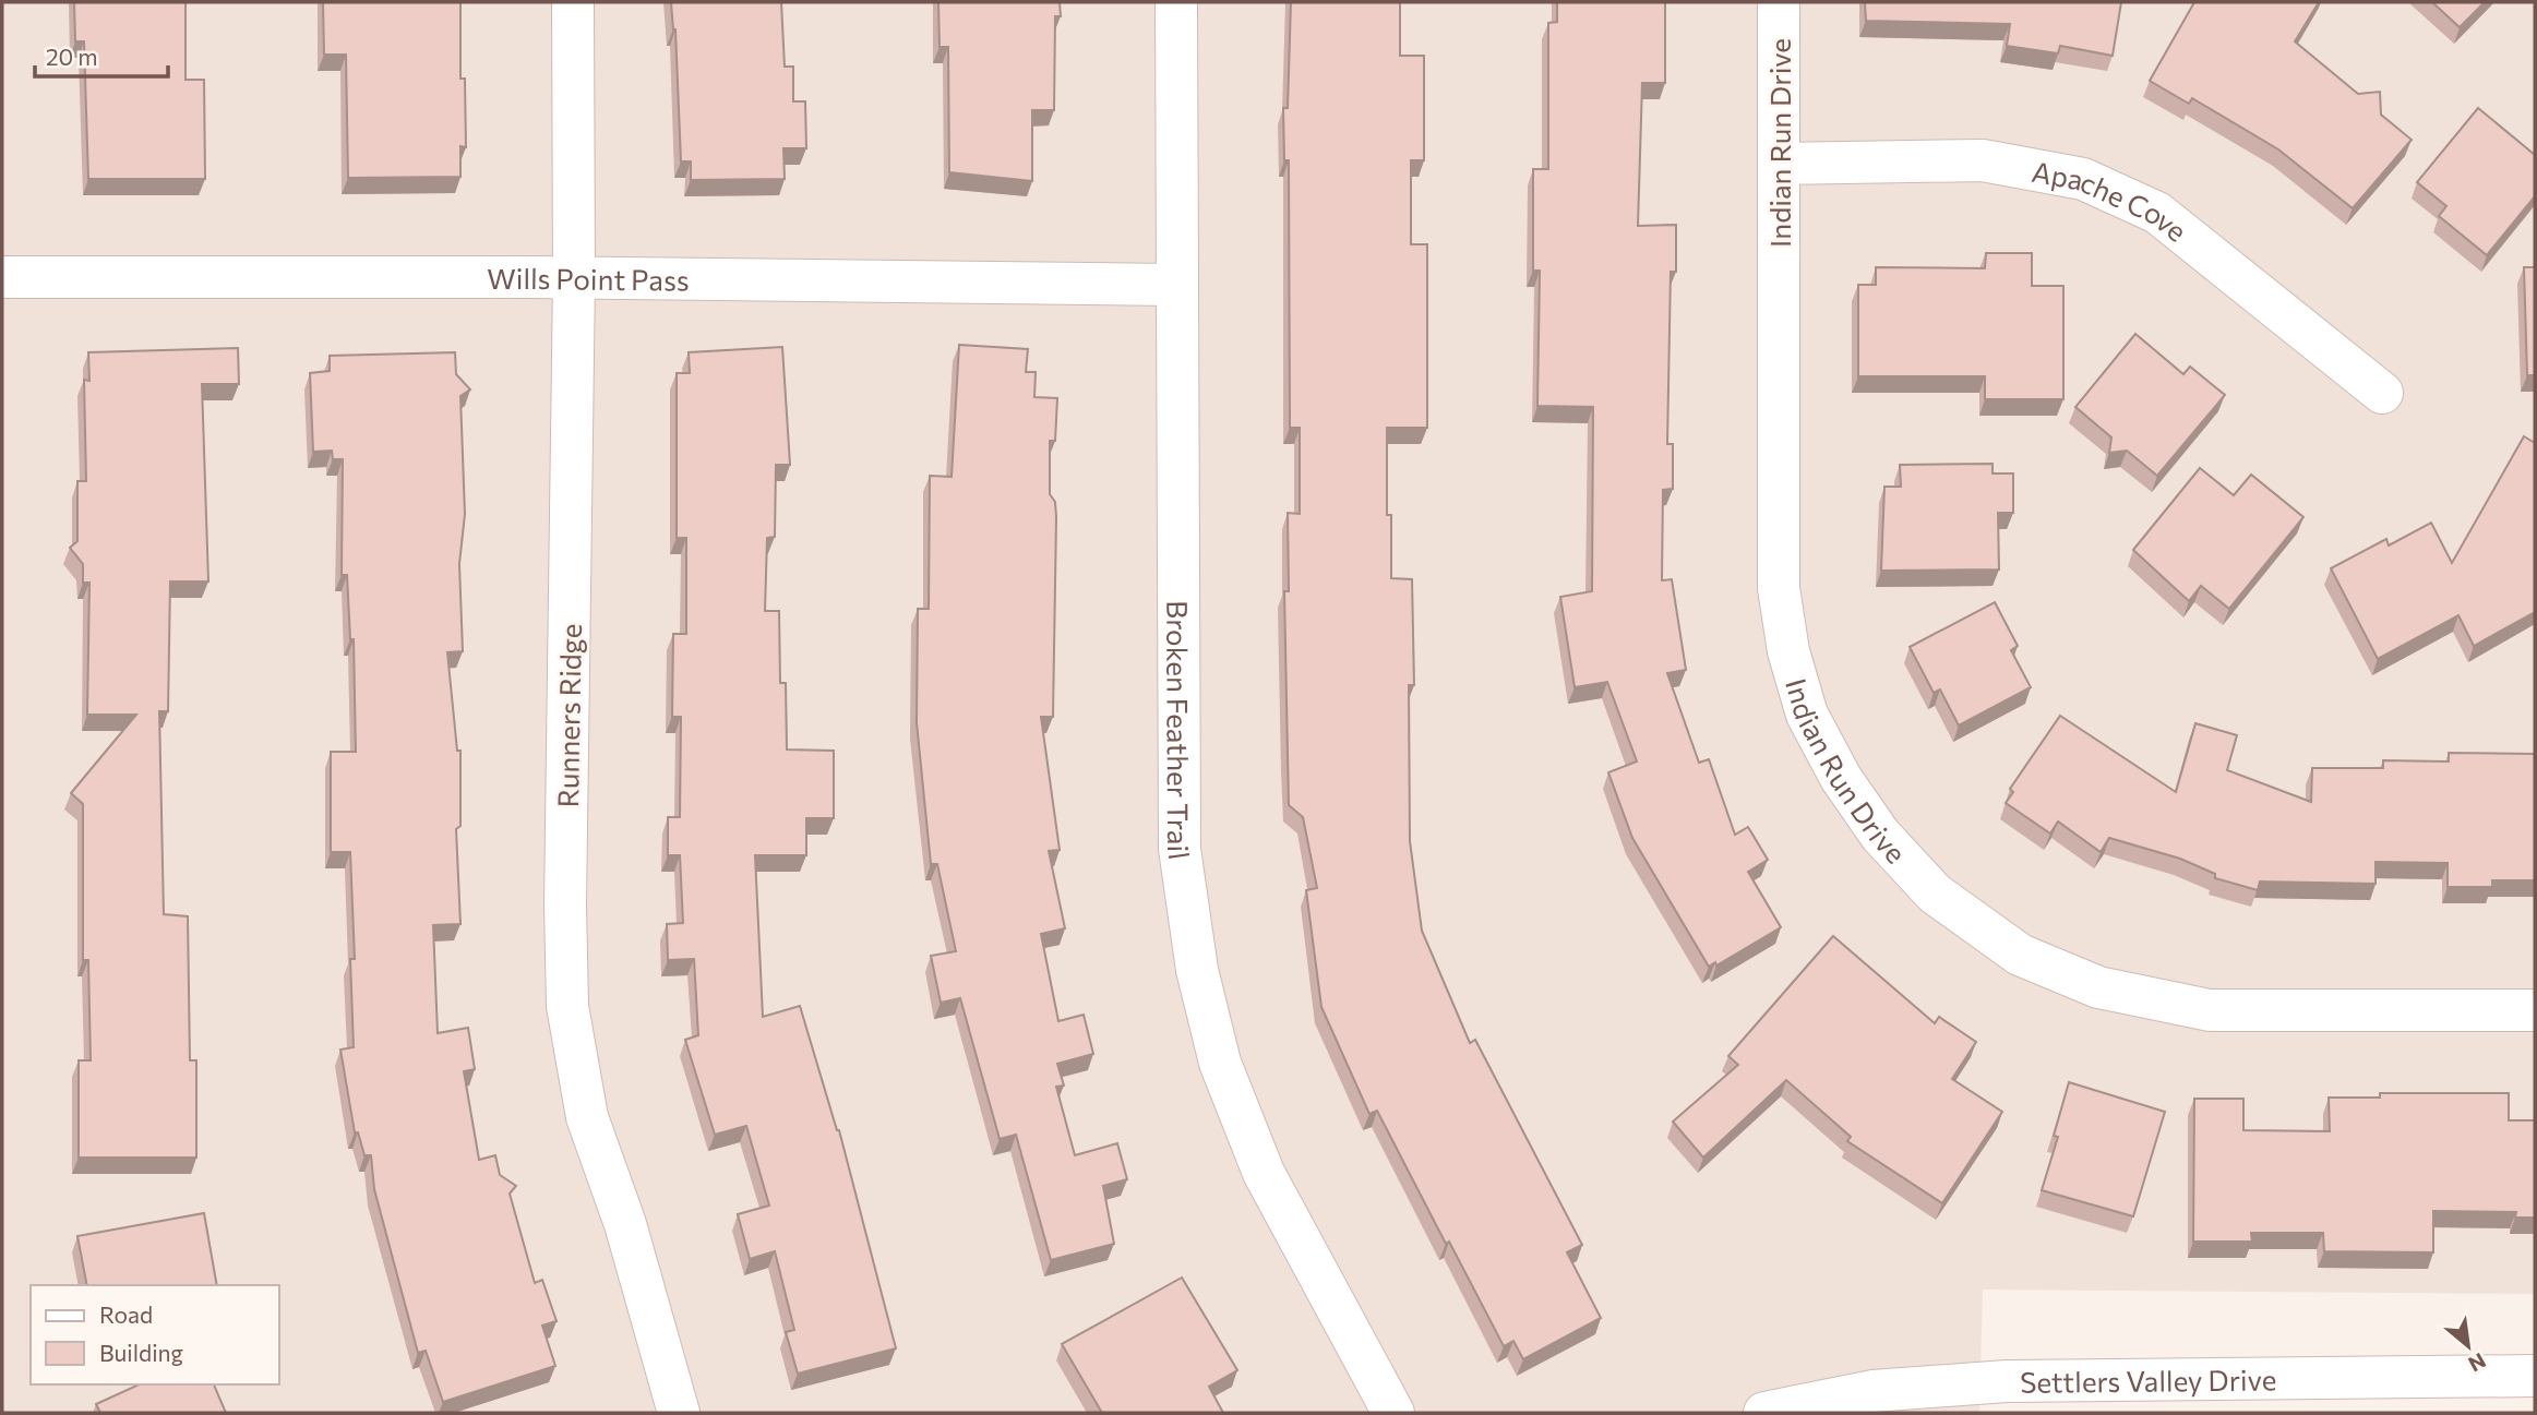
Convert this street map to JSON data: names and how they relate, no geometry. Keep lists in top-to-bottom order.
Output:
{
  "streets": {
    "street": [
      "Indian Run Drive",
      "Apache Cove",
      "Wills Point Pass",
      "Runners Ridge",
      "Broken Feather Trail",
      "Settlers Valley Drive"
    ]
  },
  "crossings": [
    ["Indian Run Drive", "Apache Cove"],
    ["Wills Point Pass", "Runners Ridge"],
    ["Wills Point Pass", "Broken Feather Trail"]
  ],
  "legend": ["Road", "Building"],
  "scale_bar": "20 m",
  "north": "bottom right"
}
